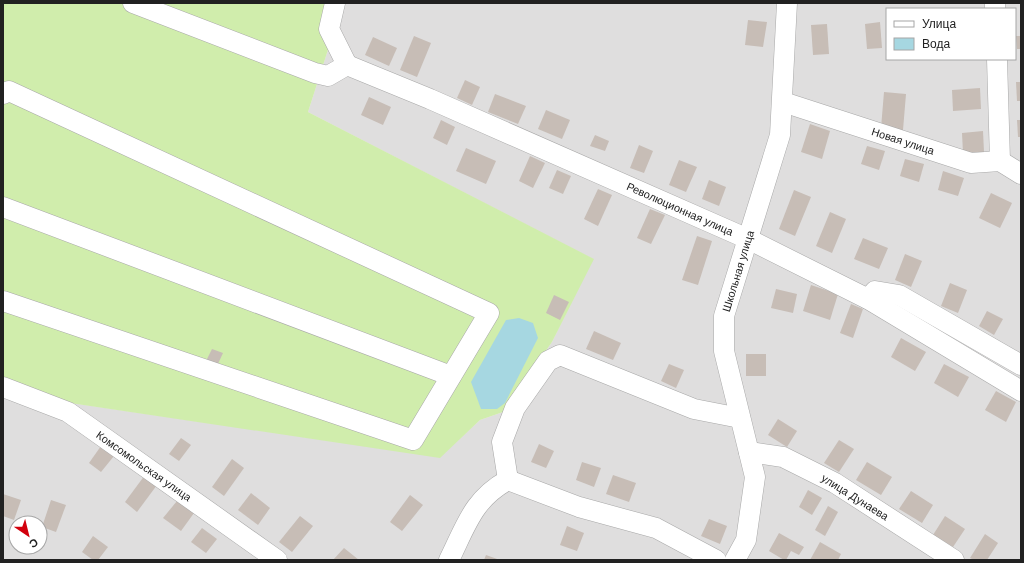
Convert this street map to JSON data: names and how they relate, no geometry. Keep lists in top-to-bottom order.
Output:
{
  "streets": {
    "street": [
      "Новая улица",
      "Революционная улица",
      "Школьная улица",
      "Комсомольская улица",
      "улица Дунаева"
    ]
  },
  "crossings": [
    ["Новая улица", "Школьная улица"],
    ["Революционная улица", "Школьная улица"],
    ["Школьная улица", "улица Дунаева"]
  ],
  "legend": ["Улица", "Вода"],
  "north": "bottom right"
}
